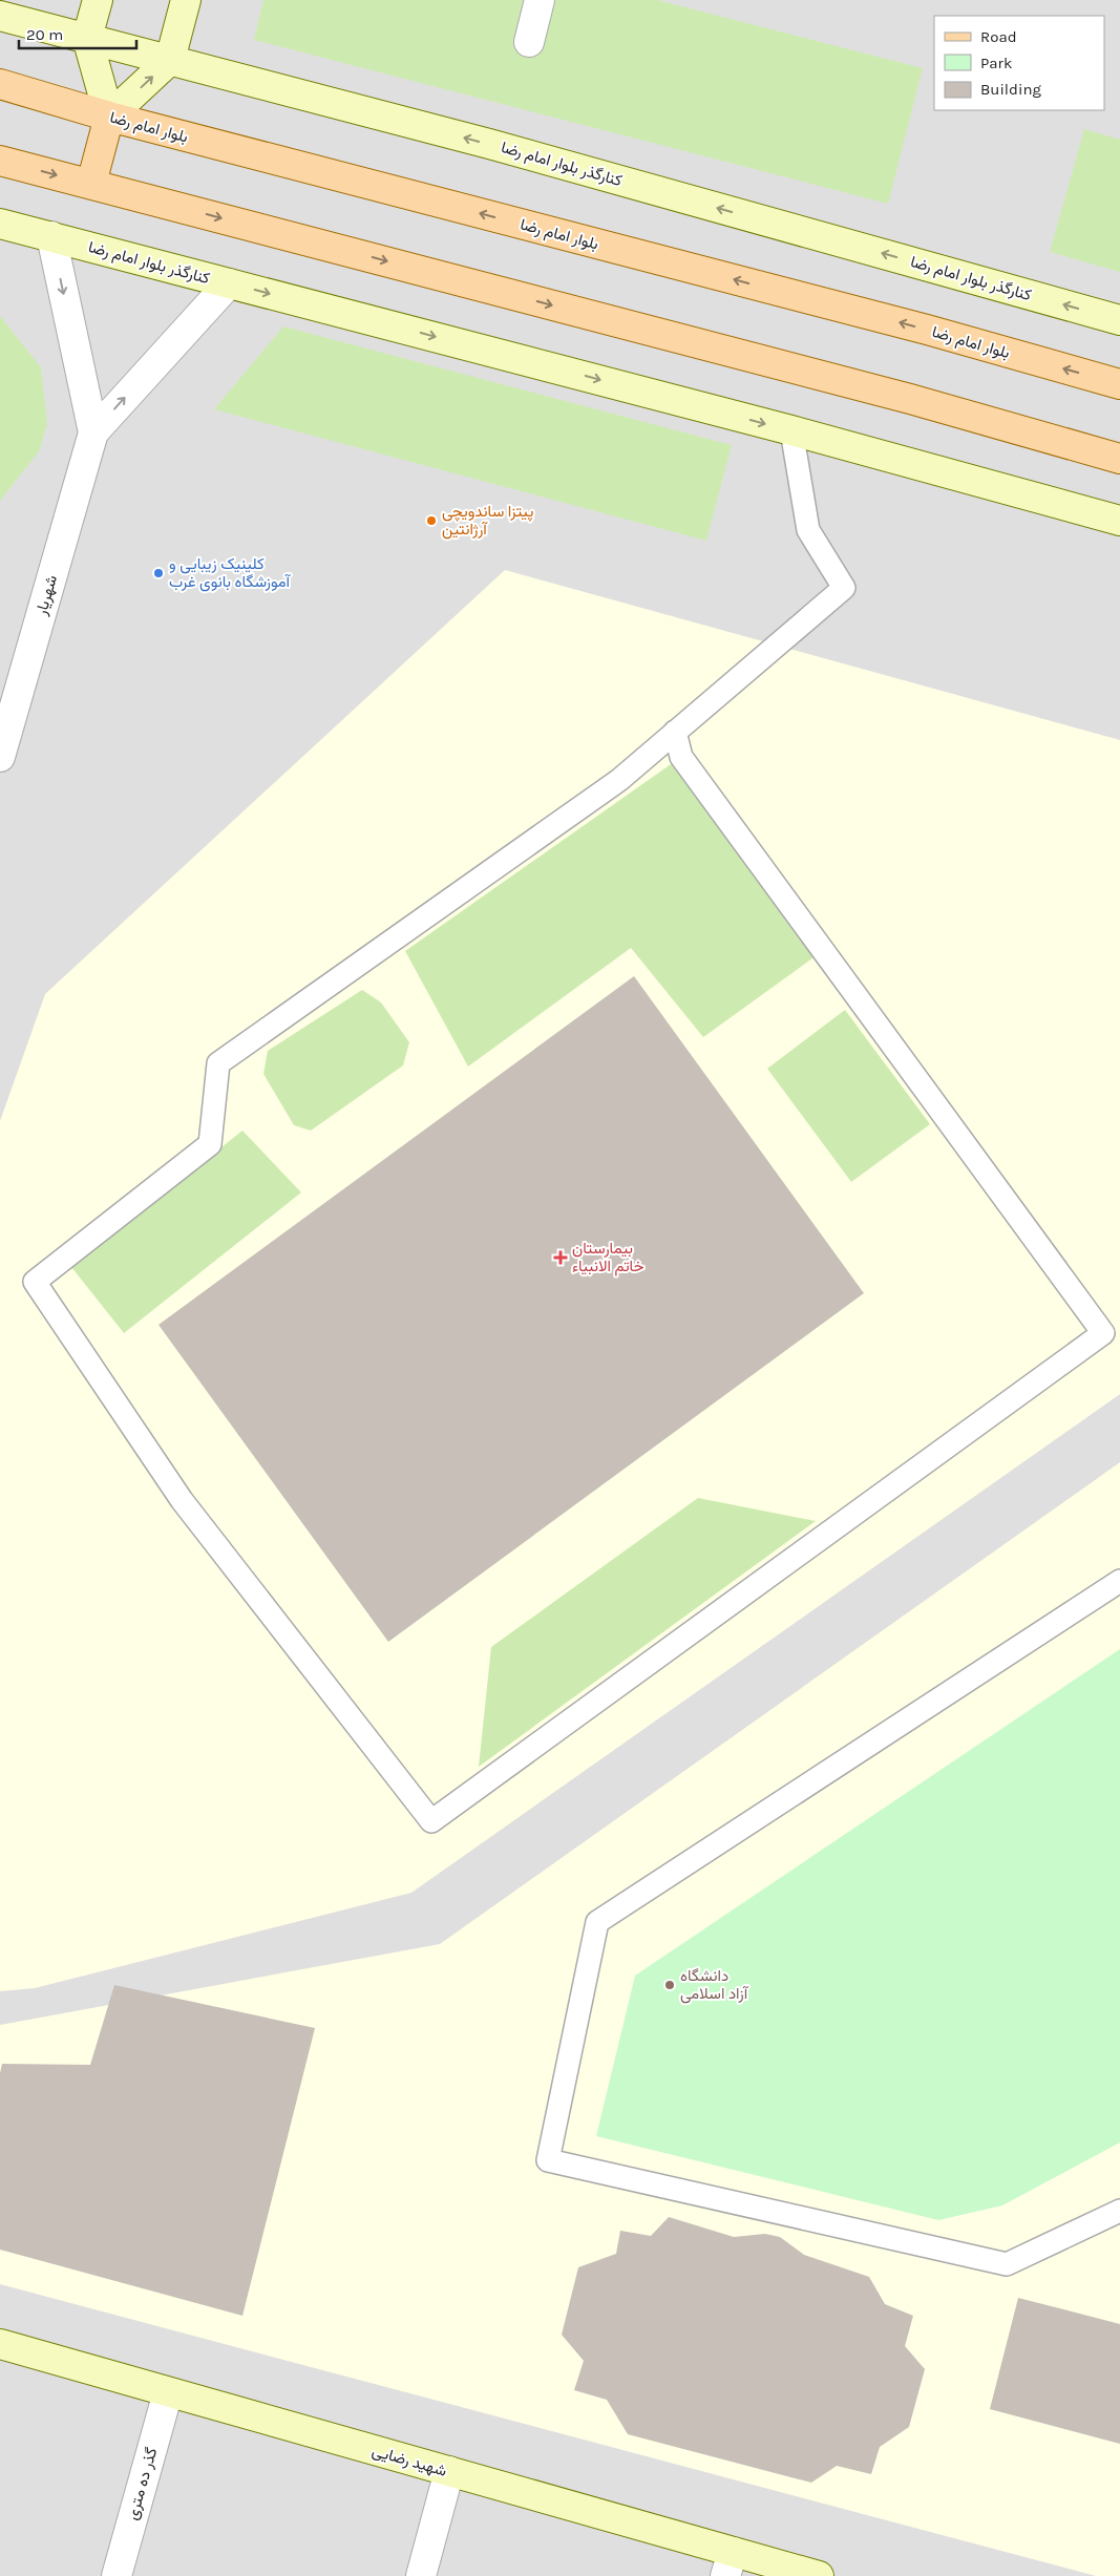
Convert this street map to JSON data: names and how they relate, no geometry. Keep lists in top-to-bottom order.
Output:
{
  "streets": {
    "main road": ["بلوار امام رضا"],
    "street": [
      "کنارگذر بلوار امام رضا",
      "شهریار",
      "شهید رضایی",
      "گذر ده متری"
    ]
  },
  "crossings": [
    ["کنارگذر بلوار امام رضا", "شهریار"],
    ["شهید رضایی", "گذر ده متری"]
  ],
  "places": {
    "other": ["پیتزا ساندویچی آرژانتین", "کلینیک زیبایی و آموزشگاه بانوی غرب", "دانشگاه آزاد اسلامی"],
    "health": ["بیمارستان خاتم الانبیاء"]
  },
  "legend": ["Road", "Park", "Building"],
  "scale_bar": "20 m"
}
